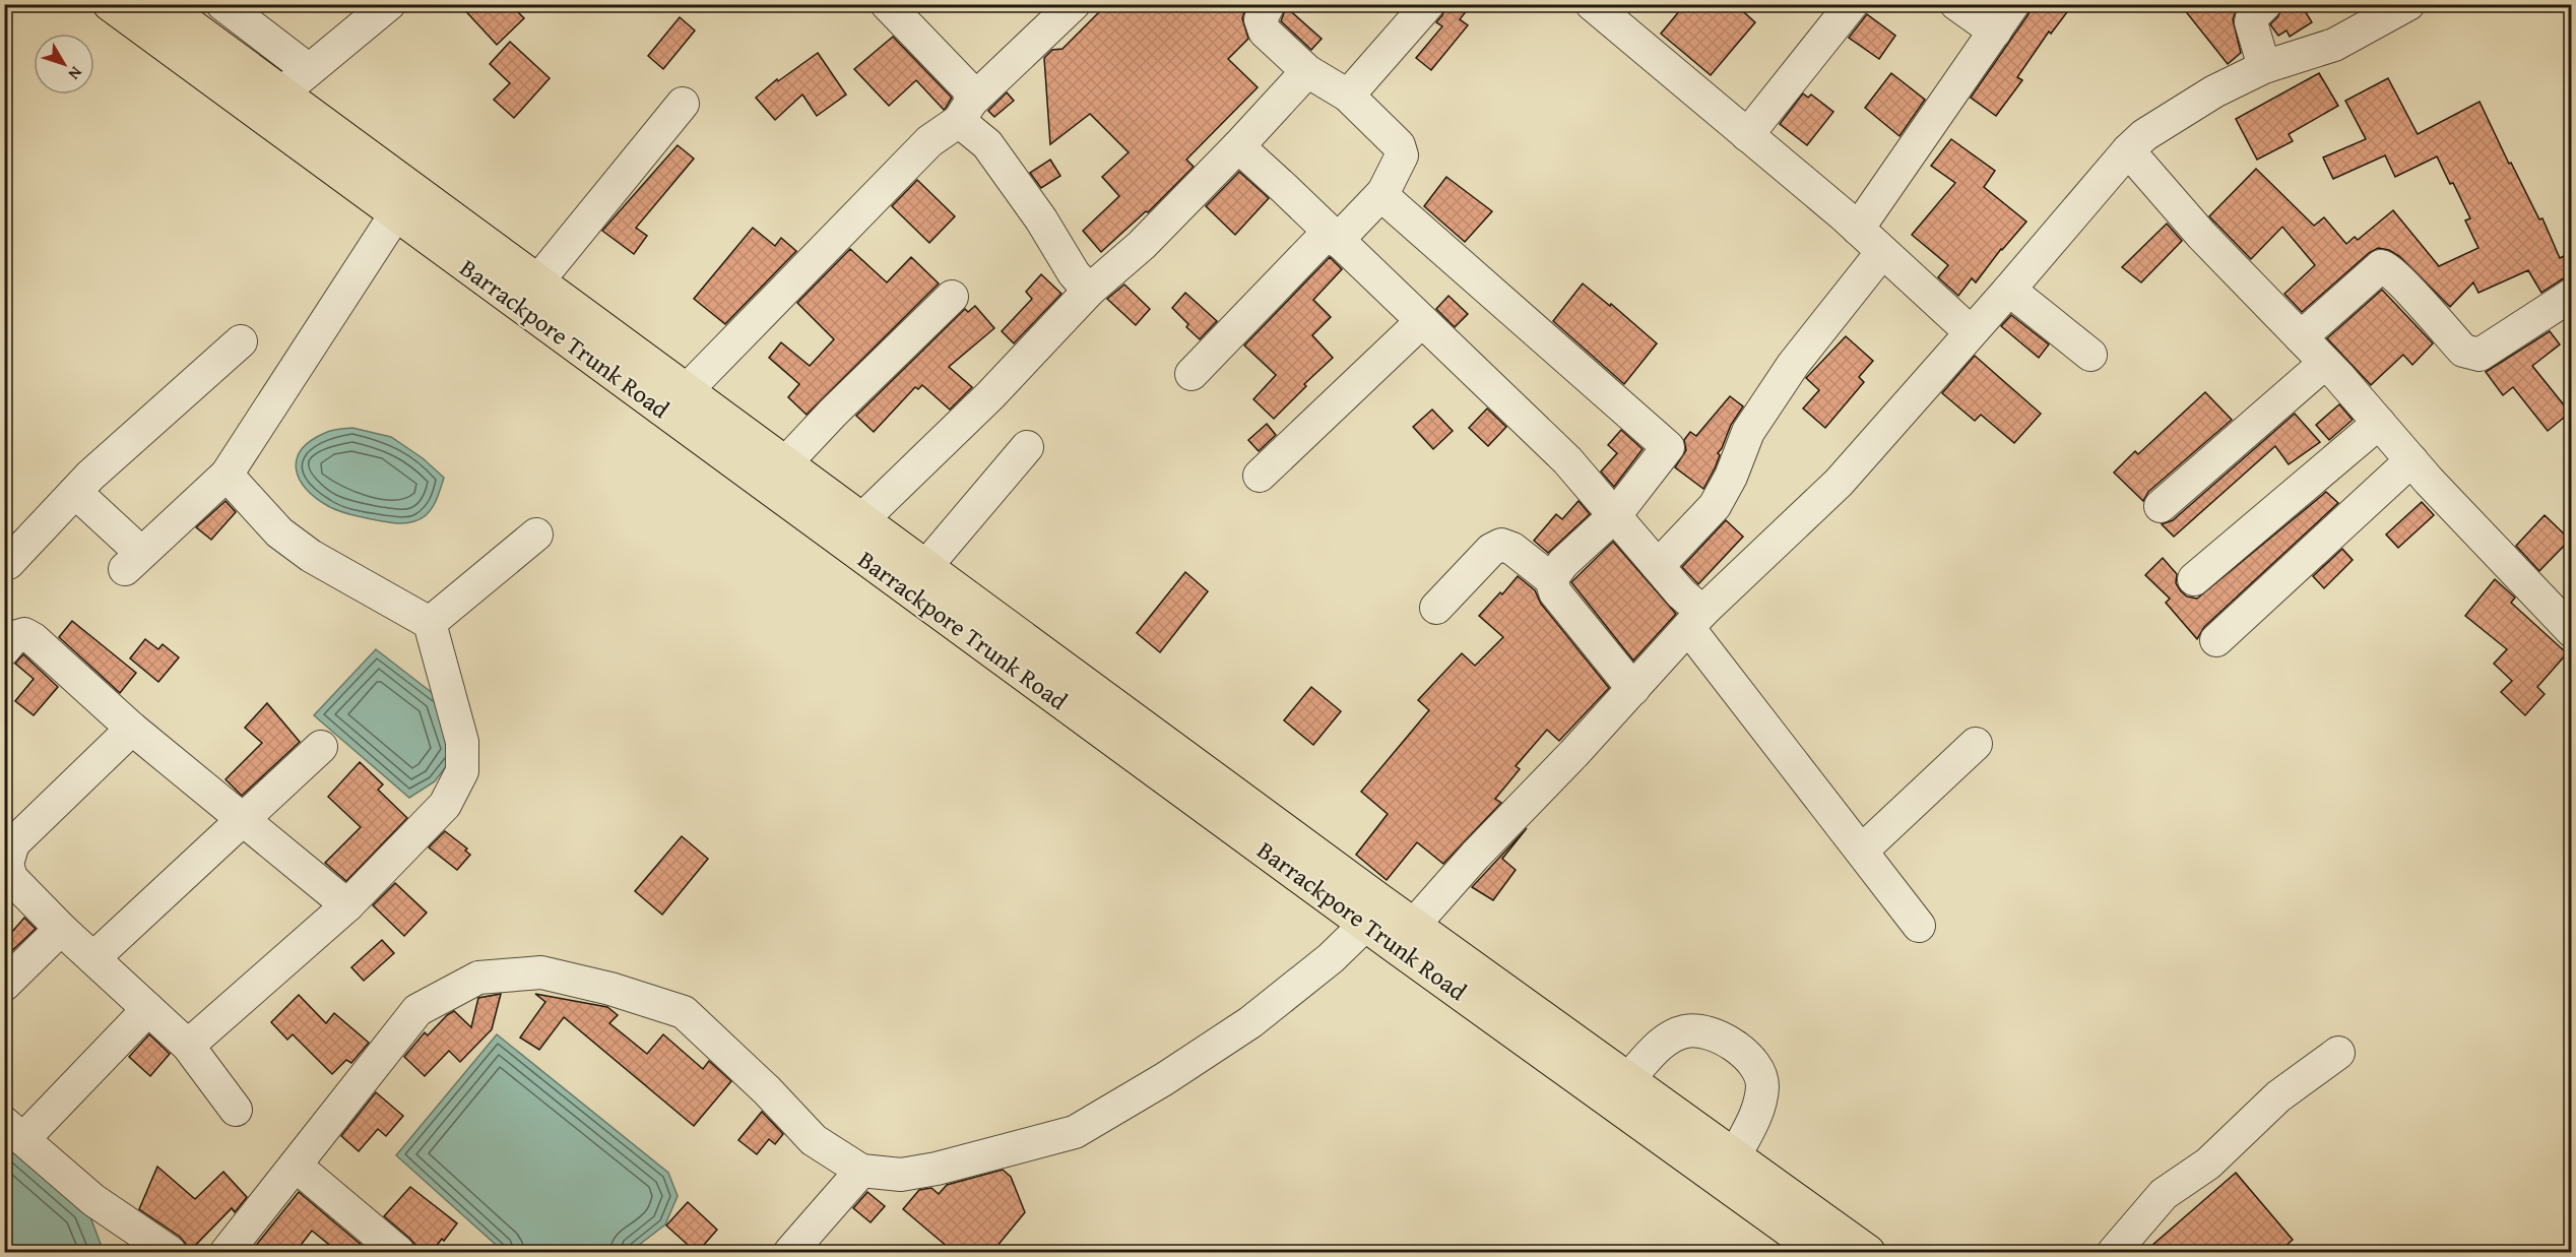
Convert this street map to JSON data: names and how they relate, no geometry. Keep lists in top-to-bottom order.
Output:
{
  "streets": {
    "main road": ["Barrackpore Trunk Road"]
  },
  "north": "bottom right"
}
